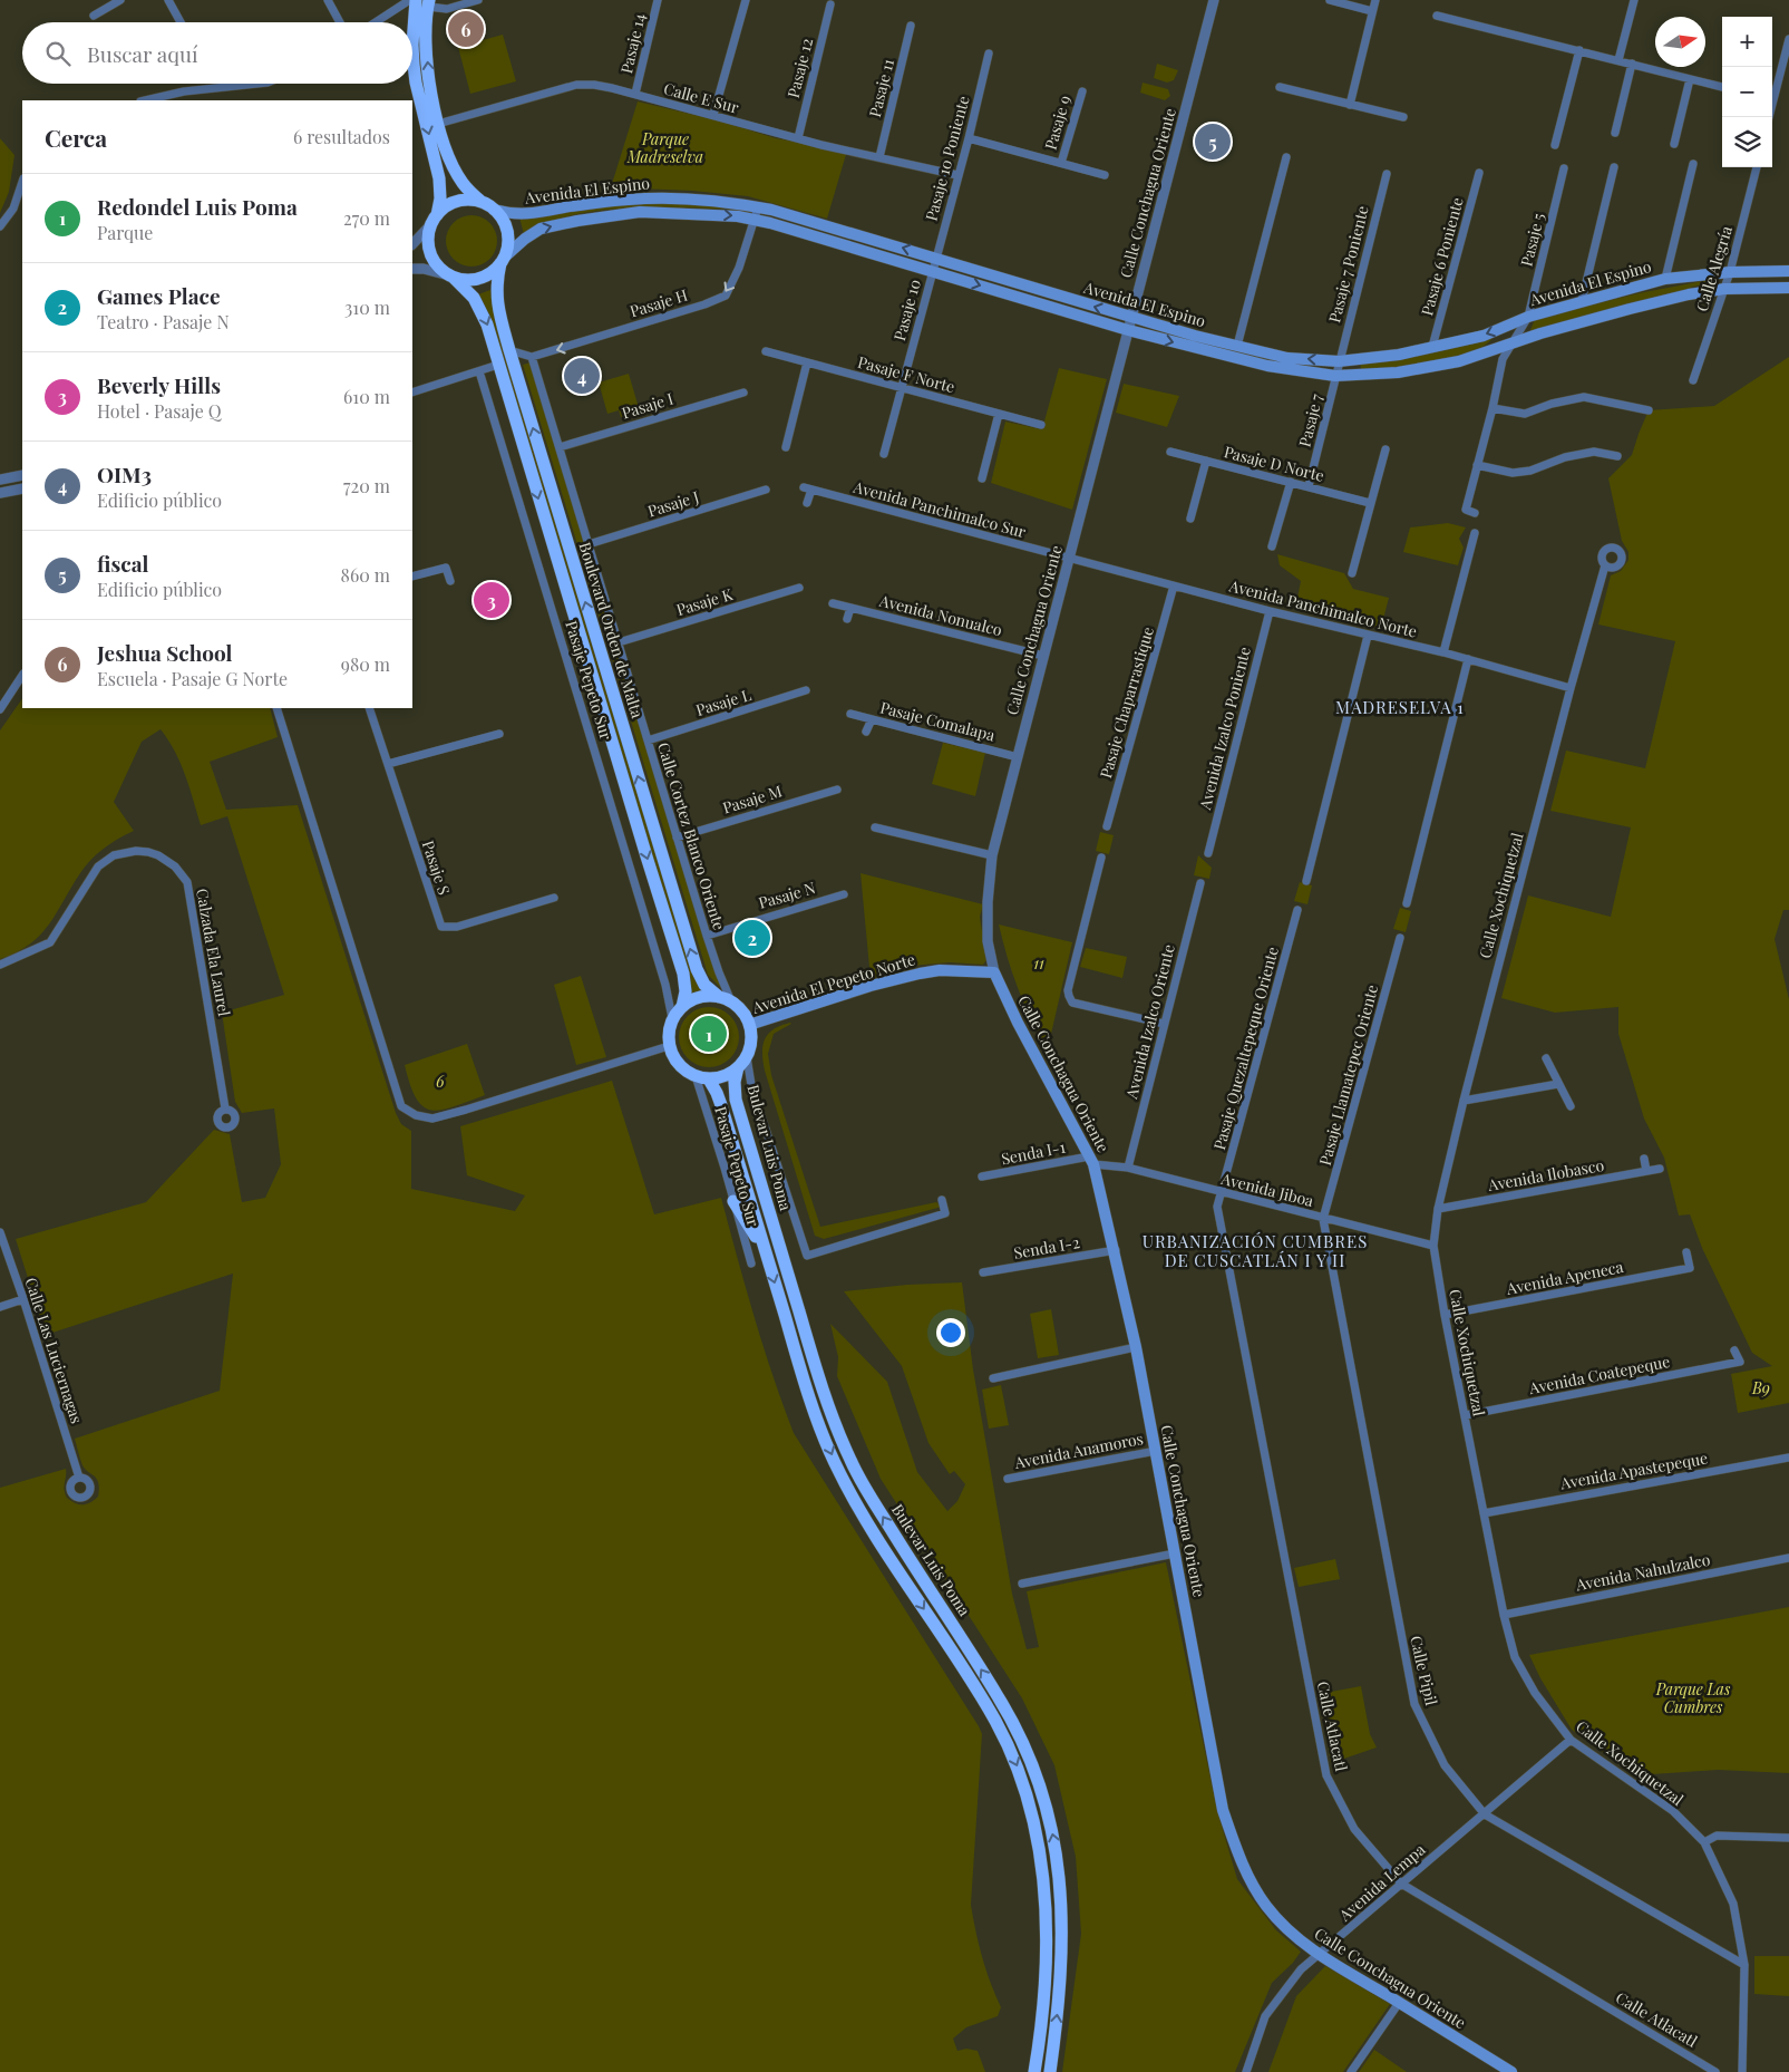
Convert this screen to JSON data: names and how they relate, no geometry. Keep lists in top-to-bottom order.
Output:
{
  "streets": {
    "highway": ["Boulevard Orden de Malta", "Bulevar Luis Poma"],
    "main road": ["Avenida El Espino", "Calle Conchagua Oriente", "Avenida El Pepeto Norte"],
    "street": [
      "Pasaje 14",
      "Pasaje 12",
      "Pasaje 11",
      "Calle E Sur",
      "Pasaje 9",
      "Pasaje 10 Poniente",
      "Pasaje 5",
      "Pasaje 6 Poniente",
      "Pasaje 7 Poniente",
      "Calle Alegría",
      "Pasaje H",
      "Pasaje 10",
      "Pasaje F Norte",
      "Pasaje I",
      "Pasaje 7",
      "Pasaje D Norte",
      "Pasaje J",
      "Avenida Panchimalco Sur",
      "Pasaje K",
      "Avenida Panchimalco Norte",
      "Avenida Nonualco",
      "Pasaje Pepeto Sur",
      "Pasaje L",
      "Pasaje Chaparrastique",
      "Pasaje Comalapa",
      "Avenida Izalco Poniente",
      "Pasaje M",
      "Calle Cortez Blanco Oriente",
      "Pasaje S",
      "Pasaje N",
      "Calle Xochiquetzal",
      "Calzada Ela Laurel",
      "Avenida Izalco Oriente",
      "Pasaje Quezaltepeque Oriente",
      "Pasaje Llamatepec Oriente",
      "Senda I-1",
      "Avenida Ilobasco",
      "Avenida Jiboa",
      "Senda I-2",
      "Avenida Apeneca",
      "Calle Las Luciernagas",
      "Avenida Coatepeque",
      "Avenida Anamoros",
      "Avenida Apastepeque",
      "Avenida Nahulzalco",
      "Calle Pipil",
      "Calle Atlacatl",
      "Avenida Lempa"
    ]
  },
  "crossings": [
    ["Pasaje 14", "Calle E Sur"],
    ["Pasaje 12", "Calle E Sur"],
    ["Pasaje 11", "Calle E Sur"],
    ["Calle E Sur", "Pasaje 10 Poniente"],
    ["Pasaje 10 Poniente", "Avenida El Espino"],
    ["Pasaje 10 Poniente", "Pasaje 10"],
    ["Avenida El Espino", "Calle Conchagua Oriente"],
    ["Avenida El Espino", "Pasaje 5"],
    ["Avenida El Espino", "Pasaje 6 Poniente"],
    ["Avenida El Espino", "Pasaje 7 Poniente"],
    ["Avenida El Espino", "Calle Alegría"],
    ["Avenida El Espino", "Pasaje H"],
    ["Avenida El Espino", "Pasaje 10"],
    ["Avenida El Espino", "Pasaje 7"],
    ["Avenida El Espino", "Boulevard Orden de Malta"],
    ["Calle Conchagua Oriente", "Avenida Panchimalco Sur"],
    ["Calle Conchagua Oriente", "Avenida Panchimalco Norte"],
    ["Calle Conchagua Oriente", "Avenida Nonualco"],
    ["Calle Conchagua Oriente", "Pasaje Comalapa"],
    ["Calle Conchagua Oriente", "Avenida El Pepeto Norte"],
    ["Calle Conchagua Oriente", "Senda I-1"],
    ["Calle Conchagua Oriente", "Avenida Jiboa"],
    ["Calle Conchagua Oriente", "Senda I-2"],
    ["Calle Conchagua Oriente", "Avenida Anamoros"],
    ["Calle Conchagua Oriente", "Avenida Lempa"],
    ["Pasaje 7 Poniente", "Pasaje 7"],
    ["Pasaje H", "Calle Cortez Blanco Oriente"],
    ["Pasaje 10", "Pasaje F Norte"],
    ["Pasaje I", "Calle Cortez Blanco Oriente"],
    ["Pasaje 7", "Pasaje D Norte"],
    ["Pasaje J", "Calle Cortez Blanco Oriente"],
    ["Avenida Panchimalco Sur", "Avenida Panchimalco Norte"],
    ["Pasaje K", "Calle Cortez Blanco Oriente"],
    ["Avenida Panchimalco Norte", "Pasaje Chaparrastique"],
    ["Avenida Panchimalco Norte", "Avenida Izalco Poniente"],
    ["Avenida Panchimalco Norte", "Calle Xochiquetzal"],
    ["Boulevard Orden de Malta", "Pasaje Pepeto Sur"],
    ["Boulevard Orden de Malta", "Calle Cortez Blanco Oriente"],
    ["Boulevard Orden de Malta", "Avenida El Pepeto Norte"],
    ["Boulevard Orden de Malta", "Bulevar Luis Poma"],
    ["Pasaje Pepeto Sur", "Calle Cortez Blanco Oriente"],
    ["Pasaje Pepeto Sur", "Avenida El Pepeto Norte"],
    ["Pasaje Pepeto Sur", "Bulevar Luis Poma"],
    ["Pasaje L", "Calle Cortez Blanco Oriente"],
    ["Pasaje M", "Calle Cortez Blanco Oriente"],
    ["Calle Cortez Blanco Oriente", "Pasaje N"],
    ["Calle Cortez Blanco Oriente", "Avenida El Pepeto Norte"],
    ["Calle Cortez Blanco Oriente", "Bulevar Luis Poma"],
    ["Calle Xochiquetzal", "Avenida Ilobasco"],
    ["Calle Xochiquetzal", "Avenida Jiboa"],
    ["Calle Xochiquetzal", "Avenida Apeneca"],
    ["Calle Xochiquetzal", "Avenida Coatepeque"],
    ["Calle Xochiquetzal", "Avenida Apastepeque"],
    ["Calle Xochiquetzal", "Avenida Nahulzalco"],
    ["Calle Xochiquetzal", "Calle Pipil"],
    ["Calle Xochiquetzal", "Avenida Lempa"],
    ["Avenida El Pepeto Norte", "Bulevar Luis Poma"],
    ["Avenida Izalco Oriente", "Avenida Jiboa"],
    ["Pasaje Quezaltepeque Oriente", "Avenida Jiboa"],
    ["Pasaje Quezaltepeque Oriente", "Calle Atlacatl"],
    ["Pasaje Llamatepec Oriente", "Avenida Jiboa"],
    ["Pasaje Llamatepec Oriente", "Calle Pipil"],
    ["Senda I-1", "Avenida Jiboa"],
    ["Avenida Jiboa", "Calle Pipil"],
    ["Avenida Jiboa", "Calle Atlacatl"],
    ["Calle Pipil", "Avenida Lempa"],
    ["Calle Atlacatl", "Avenida Lempa"]
  ],
  "one_way": ["Pasaje H"],
  "districts": ["MADRESELVA 1", "URBANIZACIÓN CUMBRES DE CUSCATLÁN I Y II"],
  "parks": [
    "Parque Madreselva",
    "11",
    "6",
    "B9",
    "Parque Las Cumbres"
  ],
  "north": "right",
  "page": {
    "pins": [
      "6",
      "5",
      "4",
      "3",
      "2",
      "1"
    ],
    "map_buttons": ["+", "−"],
    "search": "Buscar aquí",
    "heading": ["Cerca", "6 resultados"],
    "list": [
      {
        "mark": "1",
        "name": "Redondel Luis Poma",
        "note": "Parque",
        "value": "270 m"
      },
      {
        "mark": "2",
        "name": "Games Place",
        "note": "Teatro · Pasaje N",
        "value": "310 m"
      },
      {
        "mark": "3",
        "name": "Beverly Hills",
        "note": "Hotel · Pasaje Q",
        "value": "610 m"
      },
      {
        "mark": "4",
        "name": "OIM3",
        "note": "Edificio público",
        "value": "720 m"
      },
      {
        "mark": "5",
        "name": "fiscal",
        "note": "Edificio público",
        "value": "860 m"
      },
      {
        "mark": "6",
        "name": "Jeshua School",
        "note": "Escuela · Pasaje G Norte",
        "value": "980 m"
      }
    ]
  }
}
